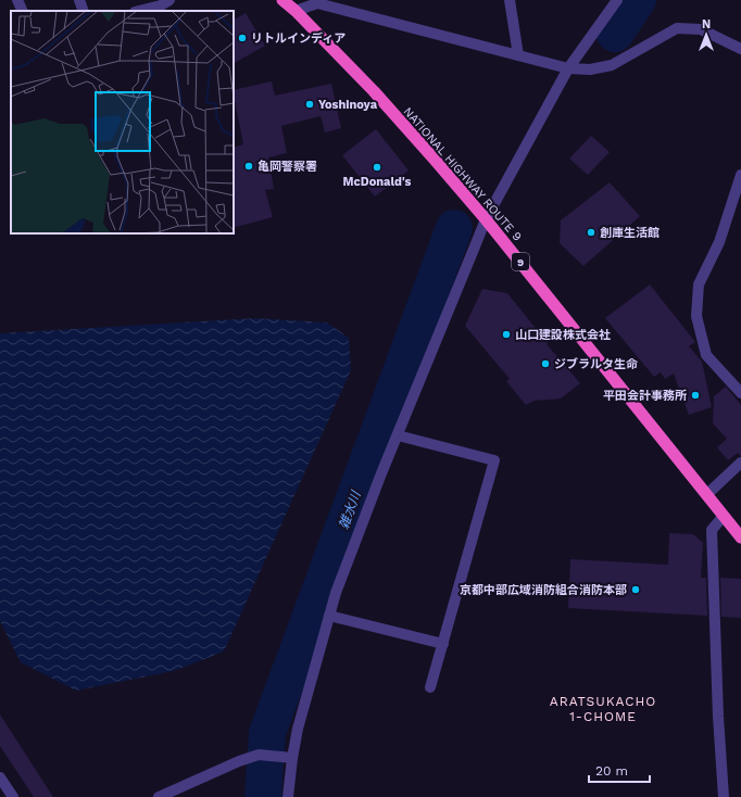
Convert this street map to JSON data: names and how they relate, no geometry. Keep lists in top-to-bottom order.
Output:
{
  "streets": {
    "highway": ["NATIONAL HIGHWAY ROUTE 9", "9"]
  },
  "districts": ["ARATSUKACHO 1-CHOME"],
  "water": ["雑水川"],
  "places": [
    "リトルインディア",
    "Yoshinoya",
    "亀岡警察署",
    "McDonald's",
    "創庫生活館",
    "山口建設株式会社",
    "ジブラルタ生命",
    "平田会計事務所",
    "京都中部広域消防組合消防本部"
  ],
  "scale_bar": "20 m",
  "north": "top"
}
